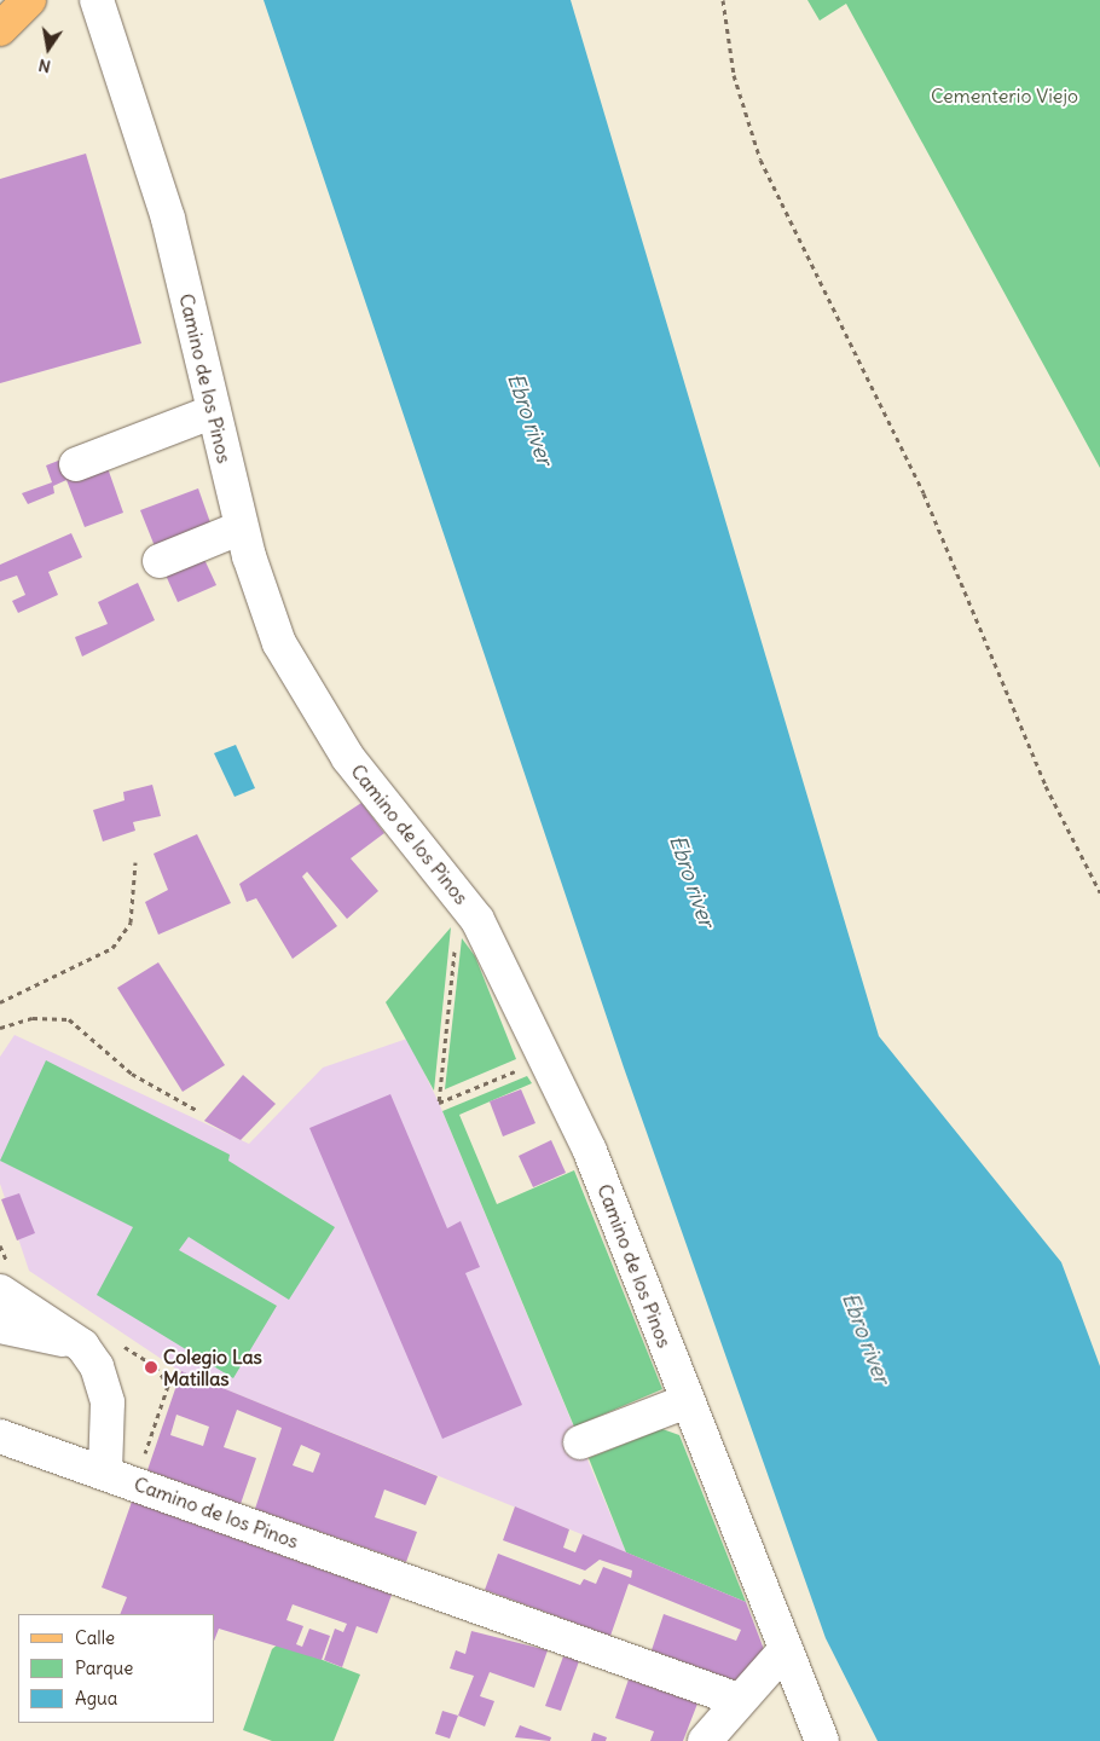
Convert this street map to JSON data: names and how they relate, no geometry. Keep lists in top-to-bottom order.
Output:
{
  "streets": {
    "street": ["Camino de los Pinos"]
  },
  "water": ["Ebro river"],
  "parks": ["Cementerio Viejo"],
  "places": ["Colegio Las Matillas"],
  "legend": ["Calle", "Parque", "Agua"],
  "north": "bottom"
}
